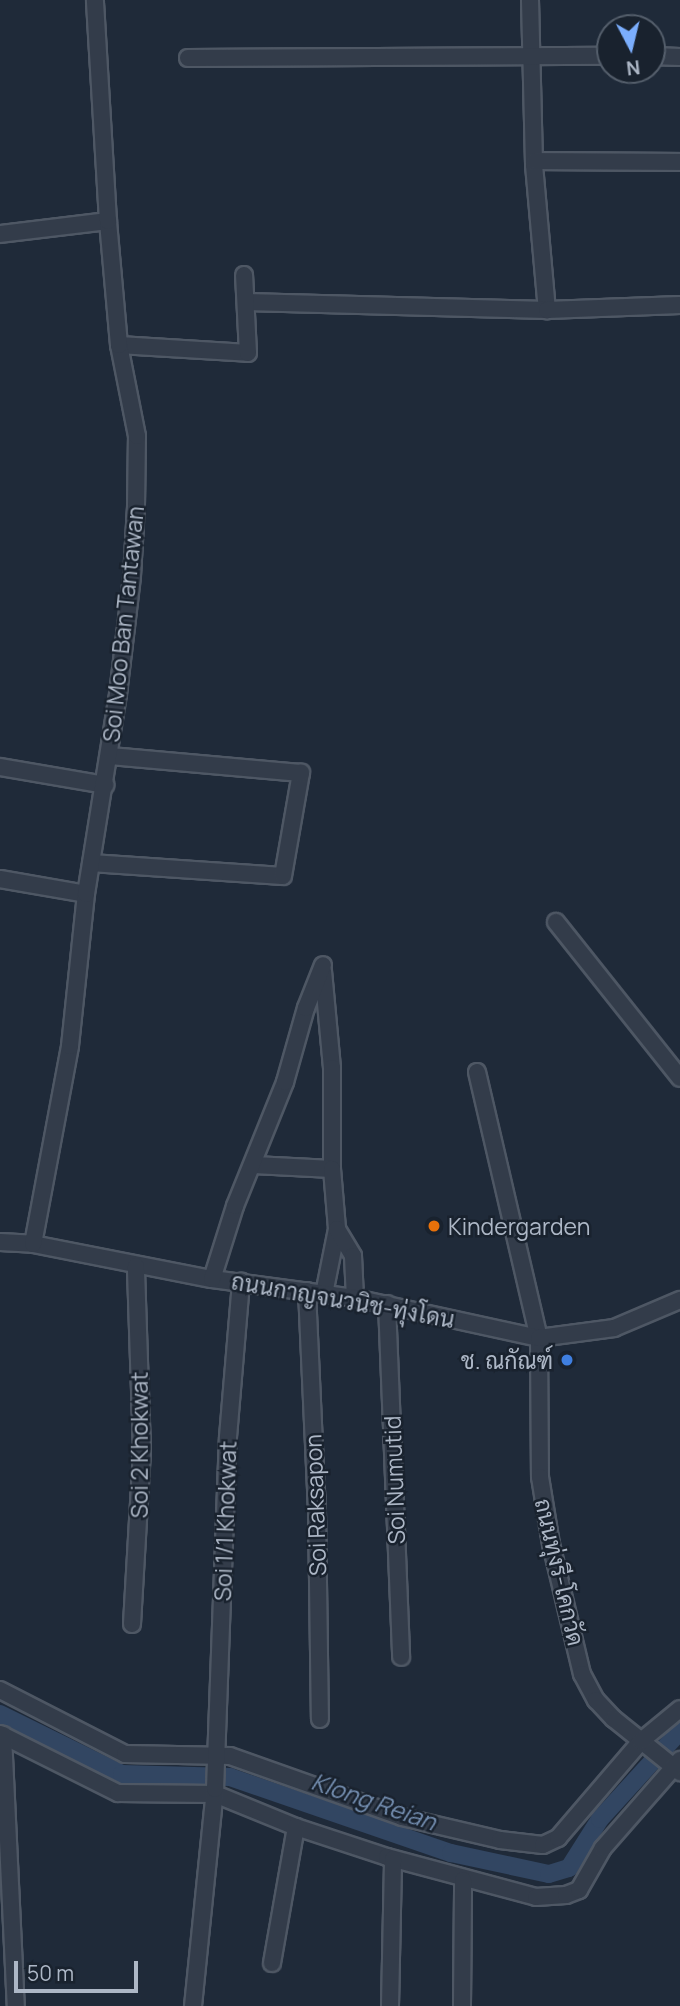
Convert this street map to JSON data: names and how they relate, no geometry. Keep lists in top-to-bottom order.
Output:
{
  "streets": {
    "street": [
      "Soi Moo Ban Tantawan",
      "ถนนกาญจนวนิช-ทุ่งโดน",
      "Soi 2 Khokwat",
      "Soi Numutid",
      "Soi Raksapon",
      "Soi 1/1 Khokwat",
      "ถนนทุ่งรี-โคกวัด"
    ]
  },
  "crossings": [
    ["Soi Moo Ban Tantawan", "ถนนกาญจนวนิช-ทุ่งโดน"],
    ["ถนนกาญจนวนิช-ทุ่งโดน", "Soi 2 Khokwat"],
    ["ถนนกาญจนวนิช-ทุ่งโดน", "Soi Numutid"],
    ["ถนนกาญจนวนิช-ทุ่งโดน", "Soi Raksapon"],
    ["ถนนกาญจนวนิช-ทุ่งโดน", "Soi 1/1 Khokwat"],
    ["ถนนกาญจนวนิช-ทุ่งโดน", "ถนนทุ่งรี-โคกวัด"]
  ],
  "water": ["Klong Reian"],
  "places": ["Kindergarden", "ช. ณกัณฑ์"],
  "scale_bar": "50 m",
  "north": "bottom"
}
